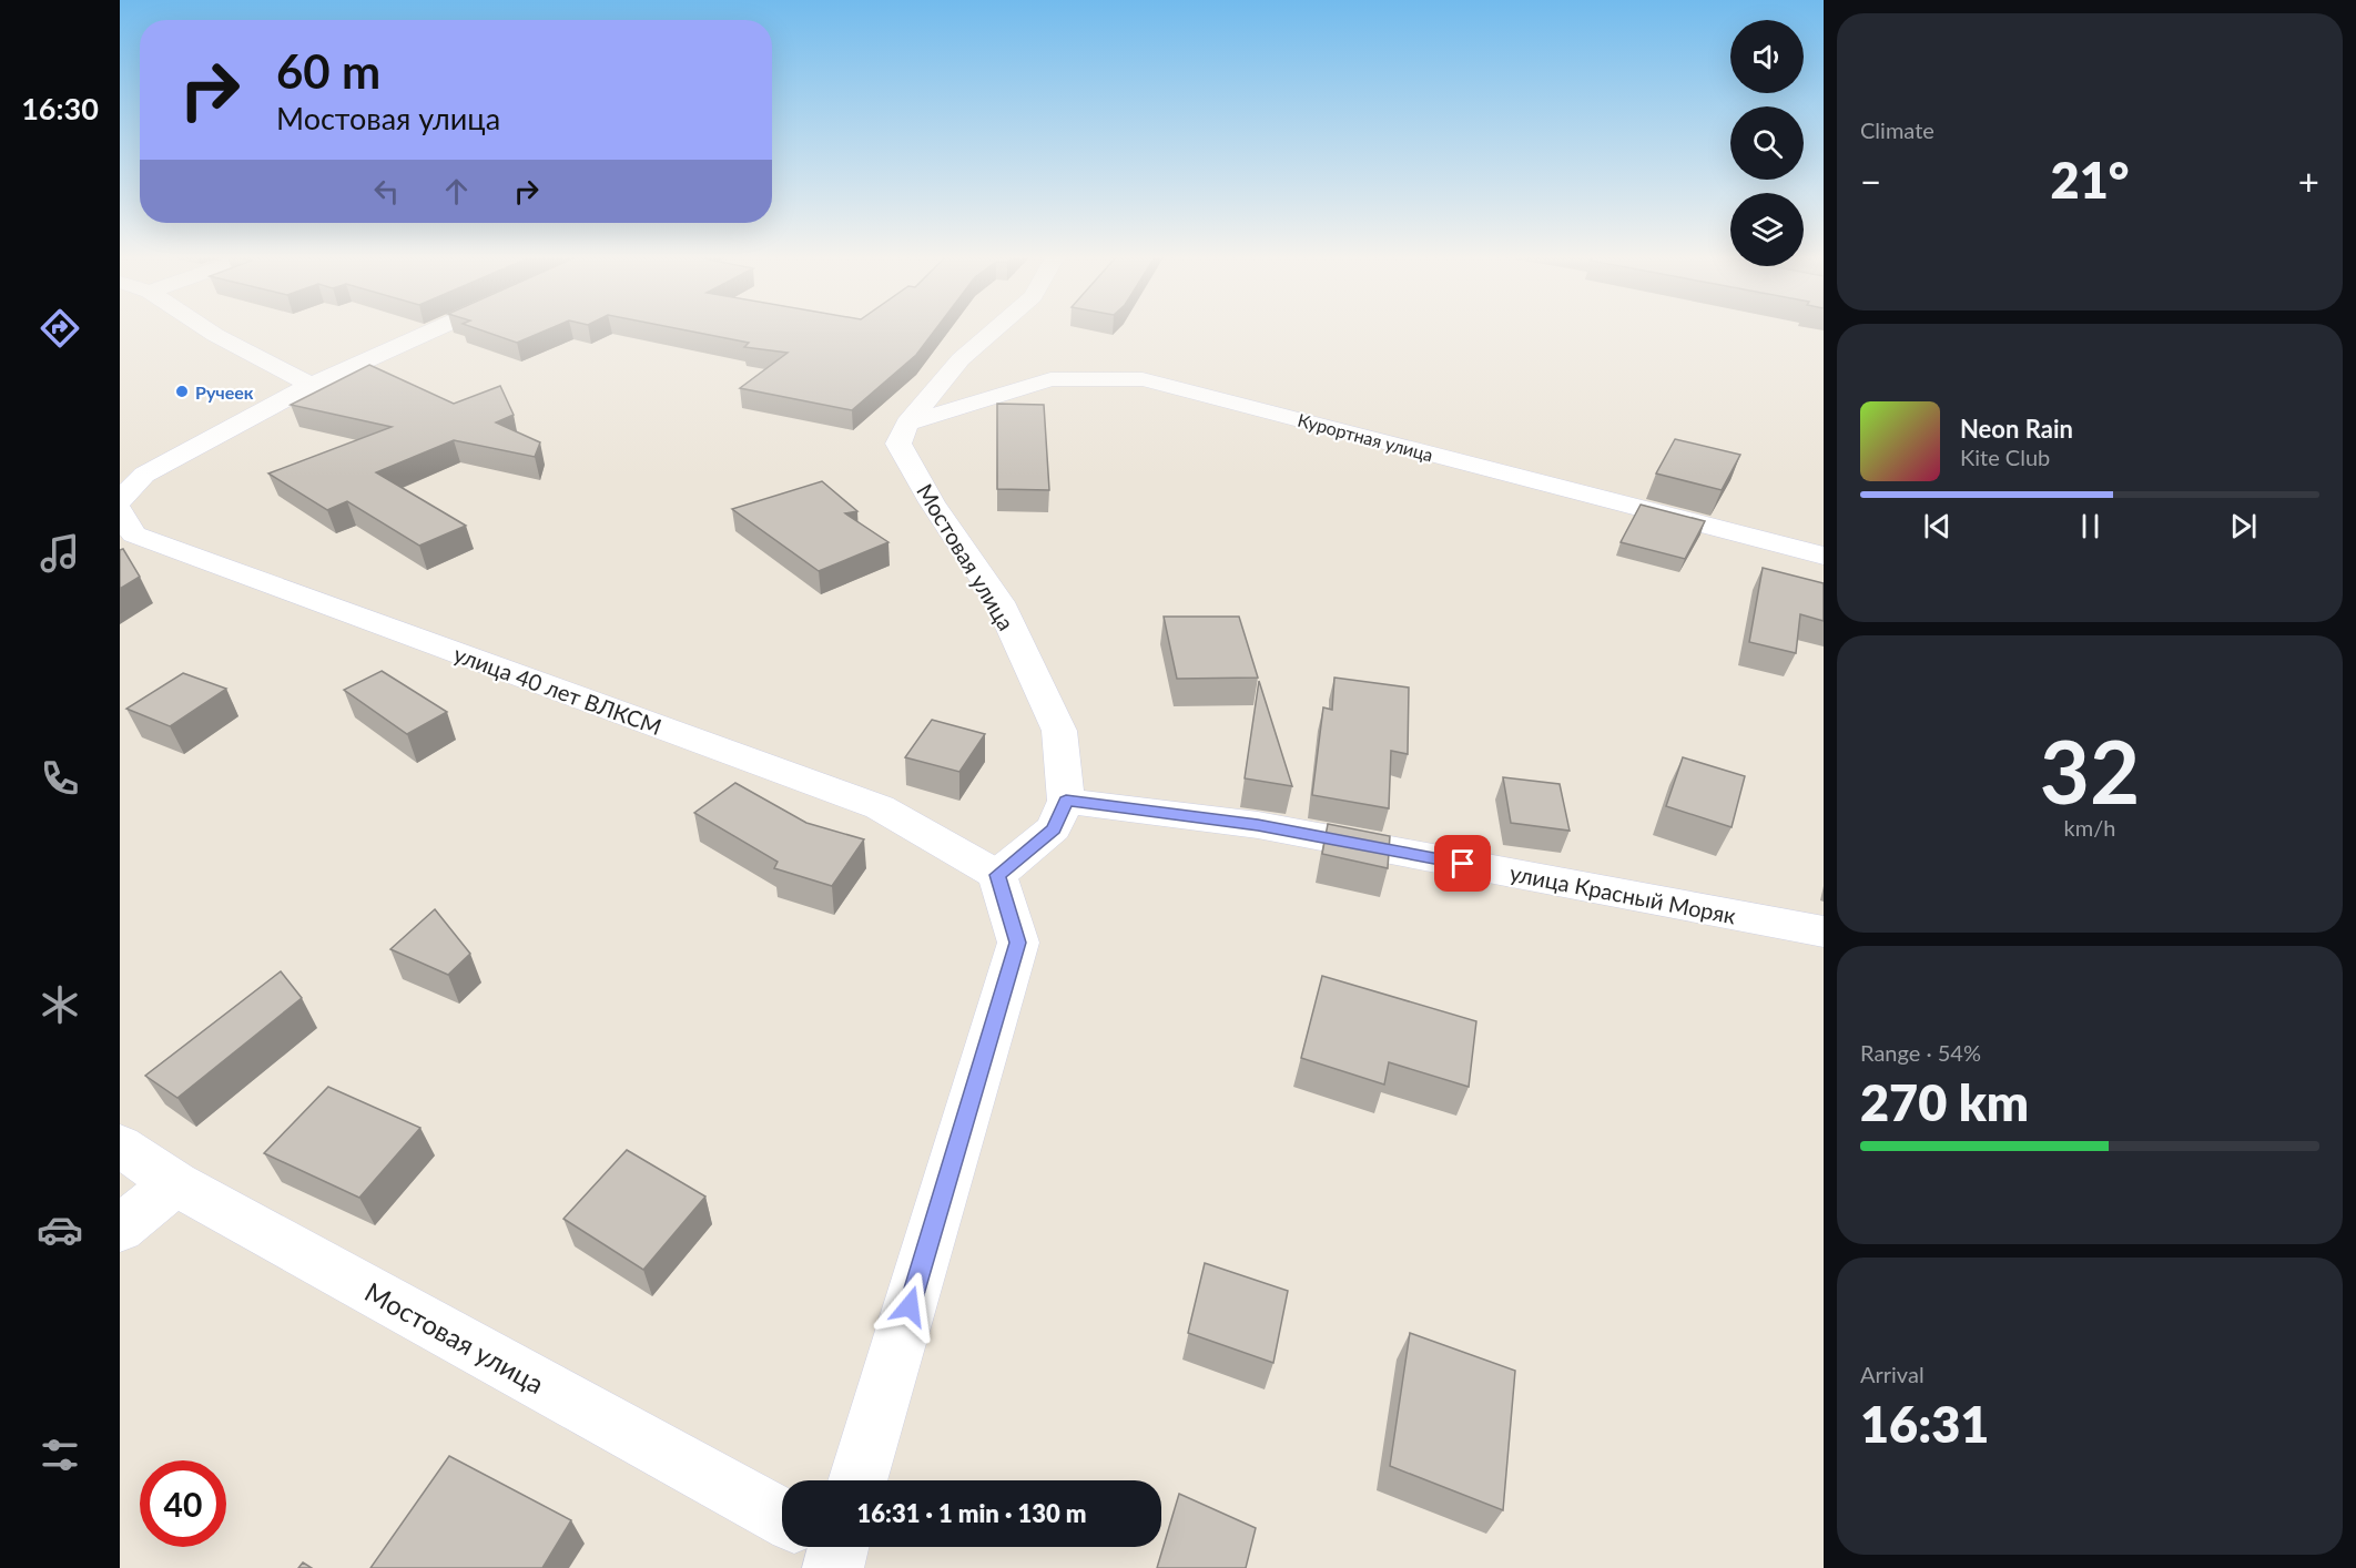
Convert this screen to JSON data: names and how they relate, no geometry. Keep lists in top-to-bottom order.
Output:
{
  "streets": {
    "street": [
      "Курортная улица",
      "Мостовая улица",
      "улица 40 лет ВЛКСМ",
      "улица Красный Моряк"
    ]
  },
  "crossings": [
    ["Курортная улица", "Мостовая улица"],
    ["Мостовая улица", "улица Красный Моряк"]
  ],
  "places": ["Ручеек"],
  "page": {
    "tabs": "16:30",
    "tile": [
      "Climate",
      ["32", "km/h"],
      ["Range · 54%", "270 km"],
      ["Arrival", "16:31"]
    ],
    "turn": ["60 m", "Мостовая улица"],
    "heat": ["−", "21°", "+"],
    "song": ["Neon Rain", "Kite Club"],
    "limit": "40",
    "trip": "16:31 · 1 min · 130 m"
  }
}
